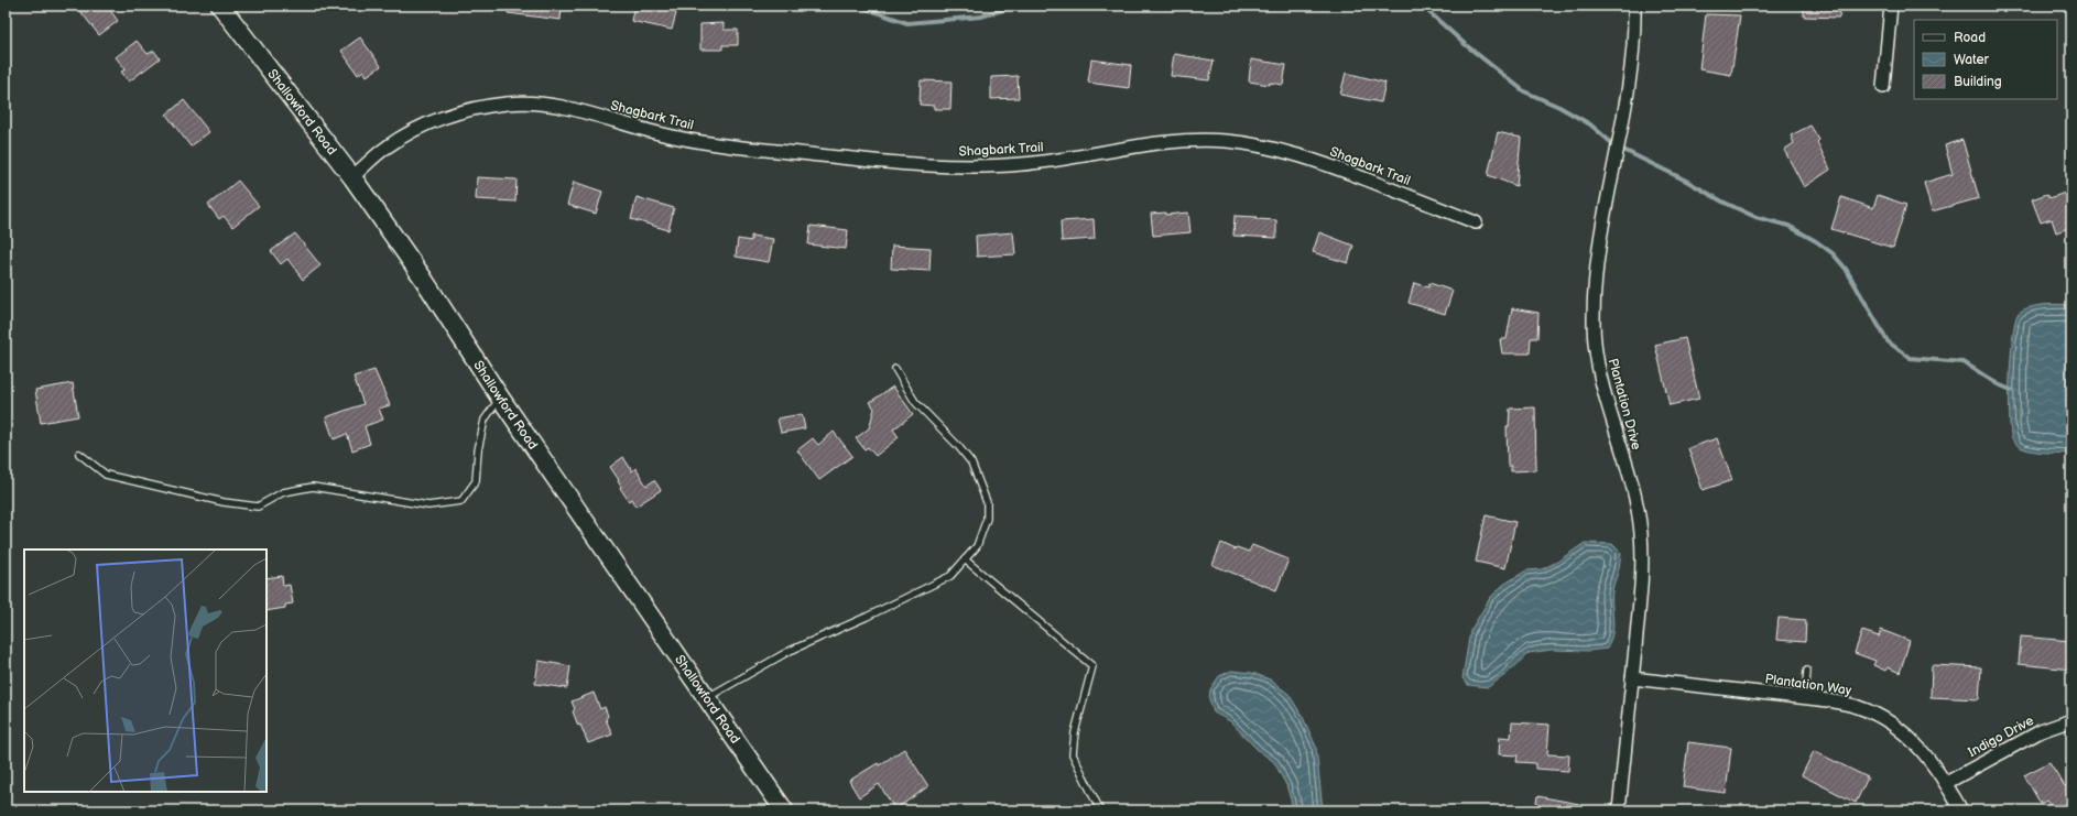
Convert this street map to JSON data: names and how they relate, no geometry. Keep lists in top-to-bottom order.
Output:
{
  "streets": {
    "street": [
      "Shallowford Road",
      "Shagbark Trail",
      "Plantation Drive",
      "Plantation Way",
      "Indigo Drive"
    ]
  },
  "crossings": [
    ["Shallowford Road", "Shagbark Trail"],
    ["Plantation Drive", "Plantation Way"],
    ["Plantation Way", "Indigo Drive"]
  ],
  "legend": ["Road", "Water", "Building"]
}
